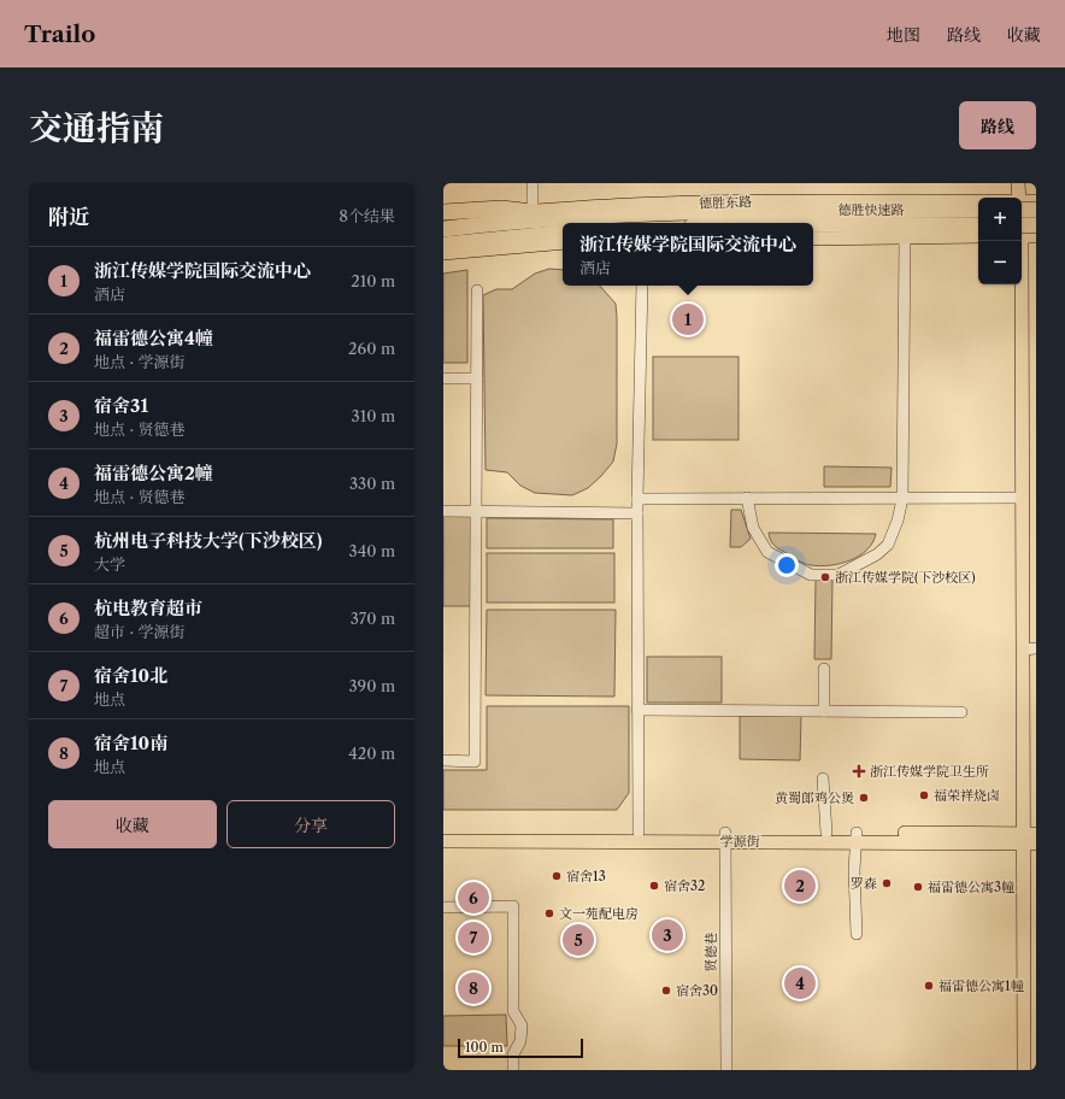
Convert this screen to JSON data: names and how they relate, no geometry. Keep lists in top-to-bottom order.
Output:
{
  "streets": {
    "highway": ["德胜快速路"],
    "main road": ["德胜东路", "学源街"],
    "street": ["贤德巷"]
  },
  "crossings": [
    ["学源街", "贤德巷"]
  ],
  "places": {
    "other": [
      "浙江传媒学院(下沙校区)",
      "福荣祥烧卤",
      "黄蜀郎鸡公煲",
      "宿舍13",
      "罗森",
      "宿舍32",
      "福雷德公寓3幢",
      "文一苑配电房",
      "福雷德公寓1幢",
      "宿舍30"
    ],
    "health": ["浙江传媒学院卫生所"]
  },
  "scale_bar": "100 m",
  "page": {
    "header": "Trailo",
    "nav": ["地图", "路线", "收藏"],
    "title": "交通指南",
    "buttons": [
      "路线",
      ["收藏", "分享"]
    ],
    "heading": ["附近", "8个结果"],
    "map_buttons": ["+", "−"],
    "popup": ["浙江传媒学院国际交流中心", "酒店"],
    "list": [
      {
        "mark": "1",
        "name": "浙江传媒学院国际交流中心",
        "note": "酒店",
        "value": "210 m"
      },
      {
        "mark": "2",
        "name": "福雷德公寓4幢",
        "note": "地点 · 学源街",
        "value": "260 m"
      },
      {
        "mark": "3",
        "name": "宿舍31",
        "note": "地点 · 贤德巷",
        "value": "310 m"
      },
      {
        "mark": "4",
        "name": "福雷德公寓2幢",
        "note": "地点 · 贤德巷",
        "value": "330 m"
      },
      {
        "mark": "5",
        "name": "杭州电子科技大学(下沙校区)",
        "note": "大学",
        "value": "340 m"
      },
      {
        "mark": "6",
        "name": "杭电教育超市",
        "note": "超市 · 学源街",
        "value": "370 m"
      },
      {
        "mark": "7",
        "name": "宿舍10北",
        "note": "地点",
        "value": "390 m"
      },
      {
        "mark": "8",
        "name": "宿舍10南",
        "note": "地点",
        "value": "420 m"
      }
    ],
    "pins": [
      "1",
      "2",
      "6",
      "3",
      "7",
      "5",
      "4",
      "8"
    ],
    "scale": "100 m"
  }
}
